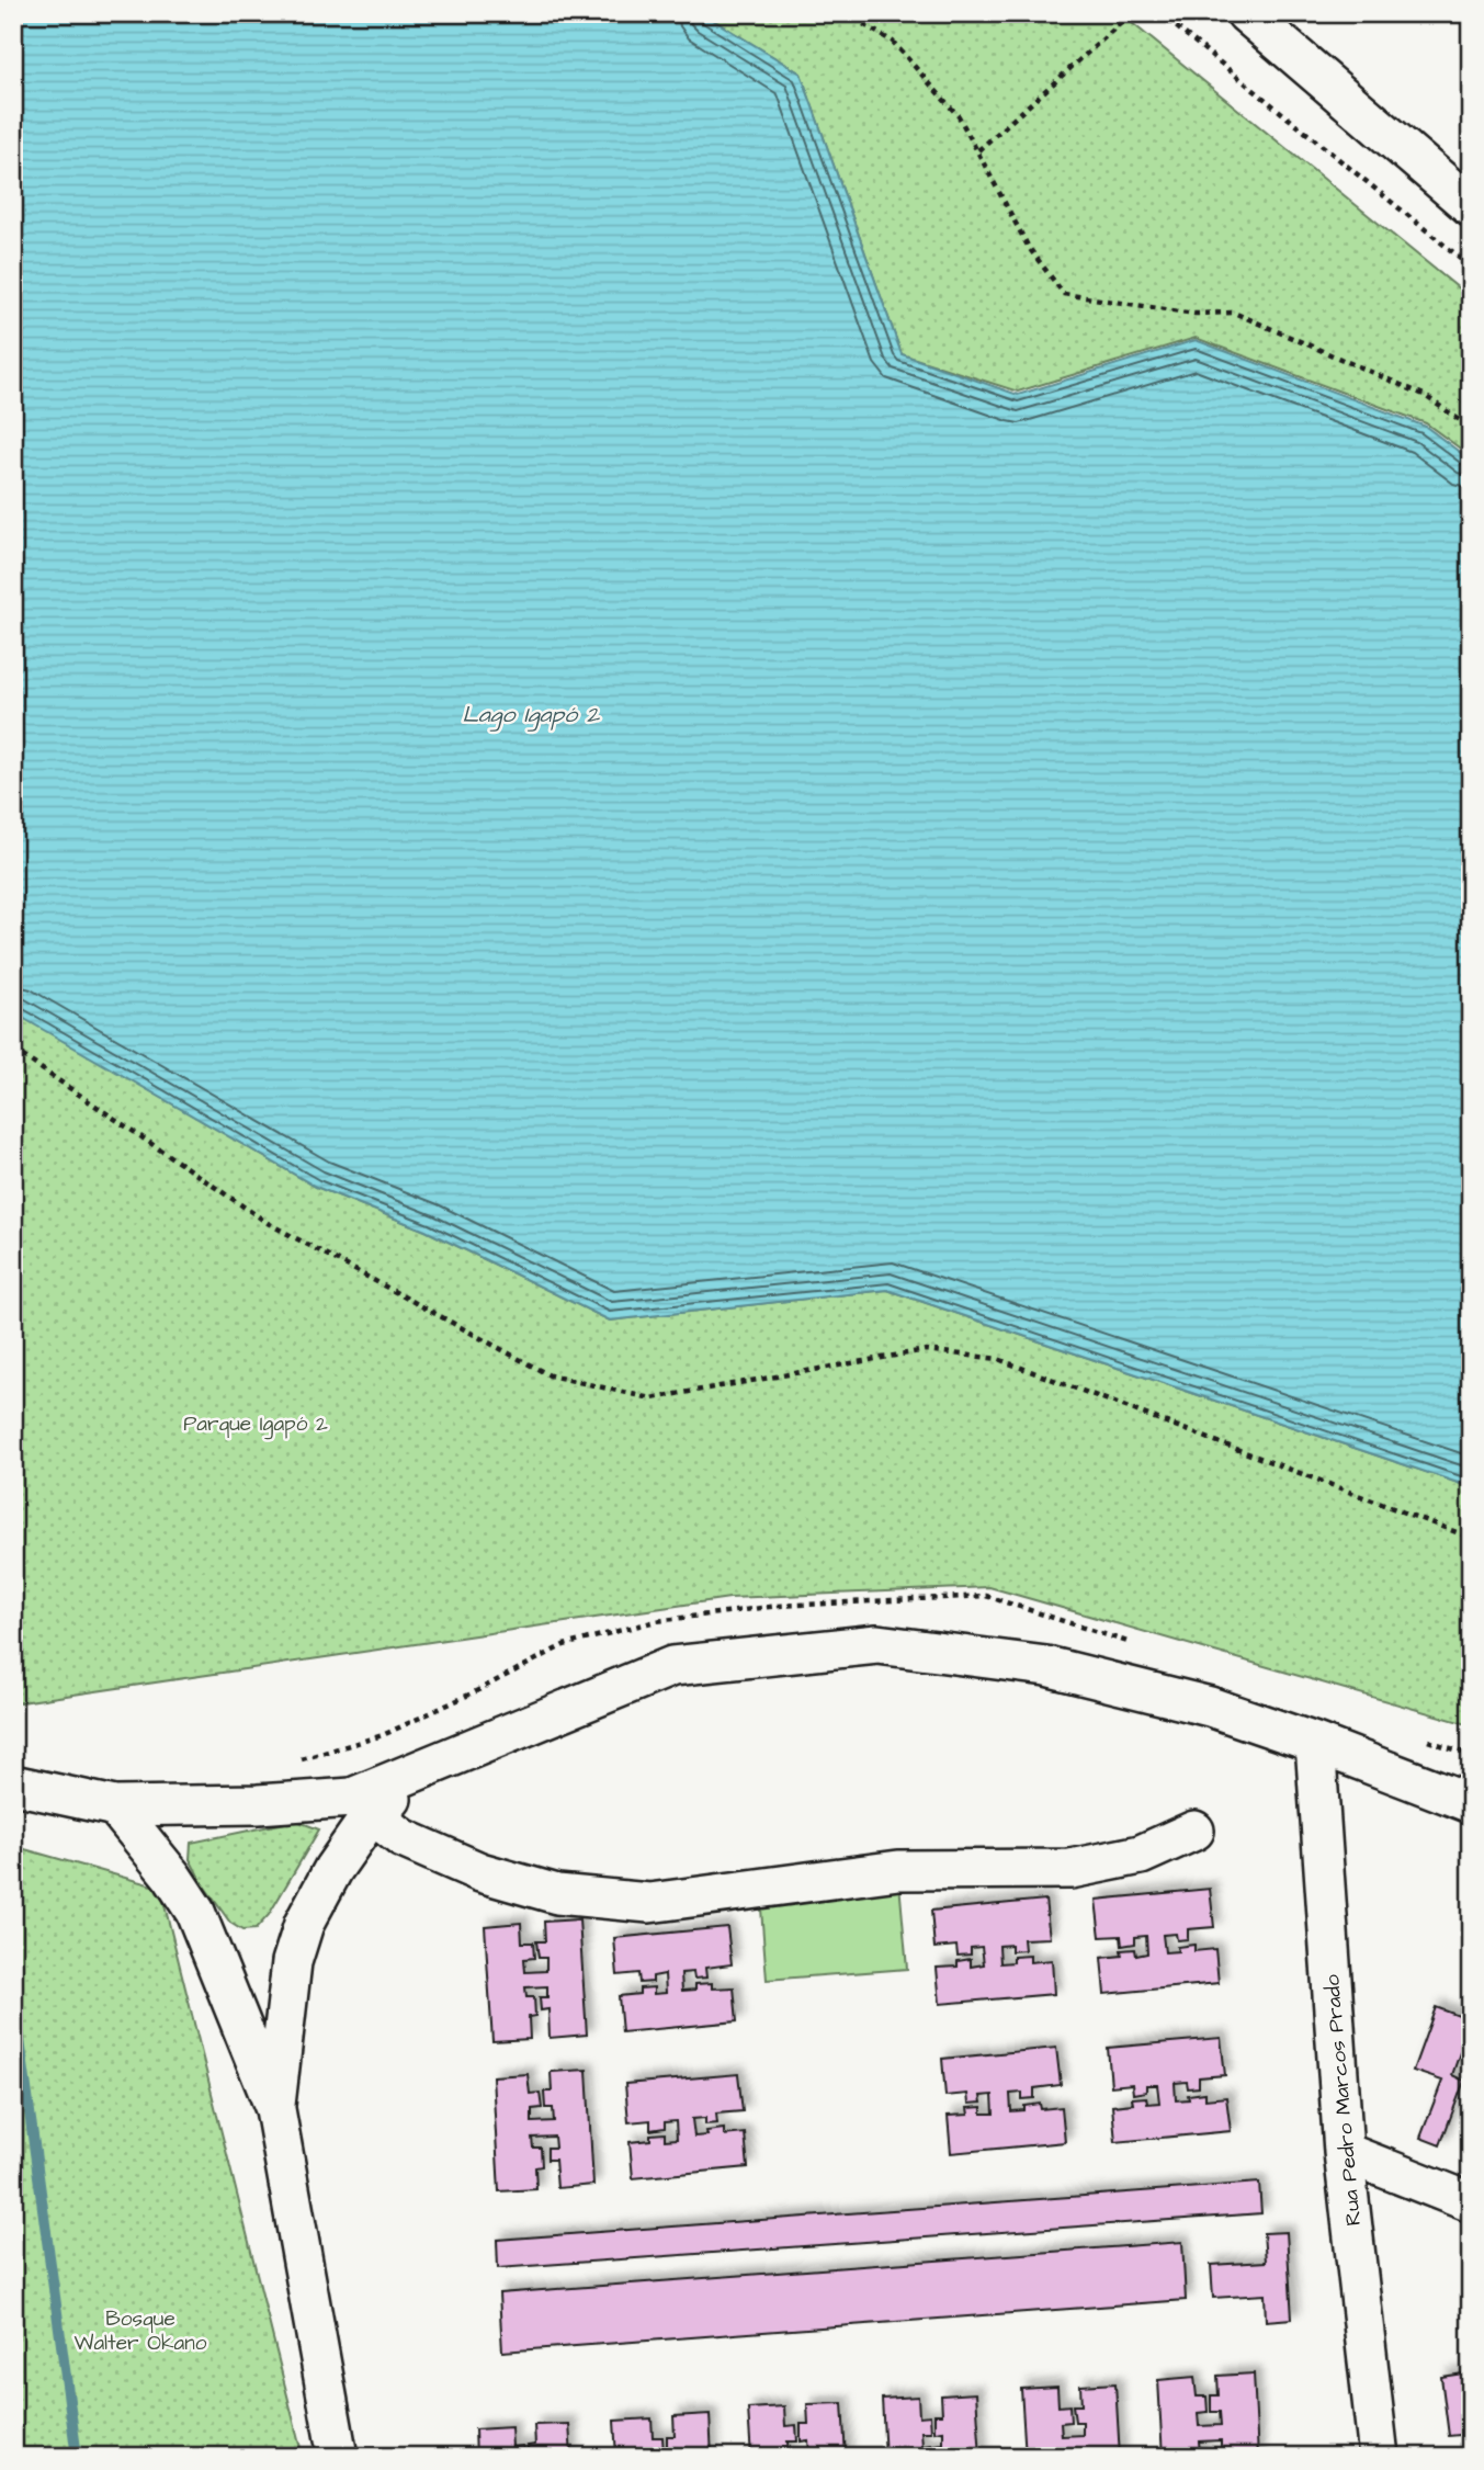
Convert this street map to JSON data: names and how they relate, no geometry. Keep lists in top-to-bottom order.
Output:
{
  "streets": {
    "street": ["Rua Pedro Marcos Prado"]
  },
  "water": ["Lago Igapó 2"],
  "parks": ["Parque Igapó 2", "Bosque Walter Okano"]
}
